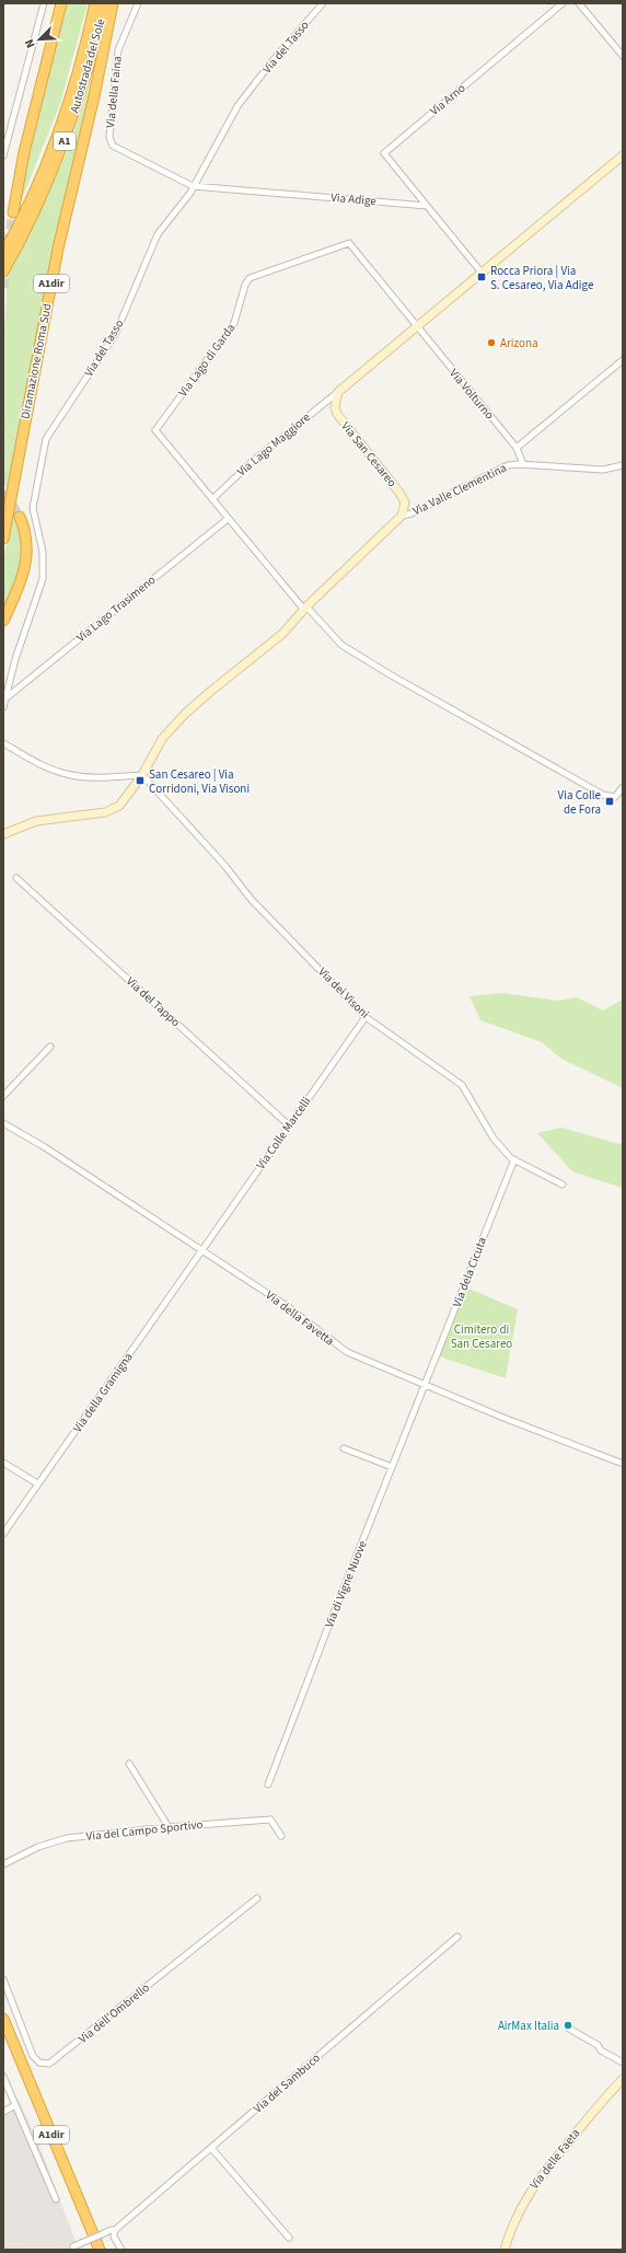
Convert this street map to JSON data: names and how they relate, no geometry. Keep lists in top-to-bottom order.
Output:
{
  "streets": {
    "highway": [
      "Autostrada del Sole",
      "A1",
      "A1dir",
      "Diramazione Roma Sud"
    ],
    "street": [
      "Via del Tasso",
      "Via della Faina",
      "Via Arno",
      "Via Adige",
      "Via Lago di Garda",
      "Via Volturno",
      "Via Lago Maggiore",
      "Via San Cesareo",
      "Via Valle Clementina",
      "Via Lago Trasimeno",
      "Via dei Visoni",
      "Via del Tappo",
      "Via Colle Marcelli",
      "Via dela Cicuta",
      "Via della Favetta",
      "Via della Gramigna",
      "Via di Vigne Nuove",
      "Via del Campo Sportivo",
      "Via dell'Ombrello",
      "Via del Sambuco",
      "Via delle Faeta"
    ]
  },
  "crossings": [
    ["Via del Tasso", "Via della Faina"],
    ["Via del Tasso", "Via Adige"],
    ["Via del Tasso", "Via Lago Trasimeno"],
    ["Via della Faina", "Via Adige"],
    ["Via Arno", "Via Adige"],
    ["Via Lago di Garda", "Via Volturno"],
    ["Via Lago di Garda", "Via Lago Maggiore"],
    ["Via Volturno", "Via Valle Clementina"],
    ["Via Lago Maggiore", "Via San Cesareo"],
    ["Via San Cesareo", "Via Valle Clementina"],
    ["Via dei Visoni", "Via Colle Marcelli"],
    ["Via dei Visoni", "Via dela Cicuta"],
    ["Via del Tappo", "Via Colle Marcelli"],
    ["Via Colle Marcelli", "Via della Favetta"],
    ["Via Colle Marcelli", "Via della Gramigna"],
    ["Via dela Cicuta", "Via della Favetta"],
    ["Via dela Cicuta", "Via di Vigne Nuove"],
    ["Via della Favetta", "Via della Gramigna"],
    ["Via della Favetta", "Via di Vigne Nuove"]
  ],
  "parks": ["Cimitero di San Cesareo"],
  "places": {
    "transit": ["Rocca Priora | Via S. Cesareo, Via Adige", "San Cesareo | Via Corridoni, Via Visoni", "Via Colle de Fora"],
    "other": ["Arizona", "AirMax Italia"]
  },
  "north": "bottom left"
}
